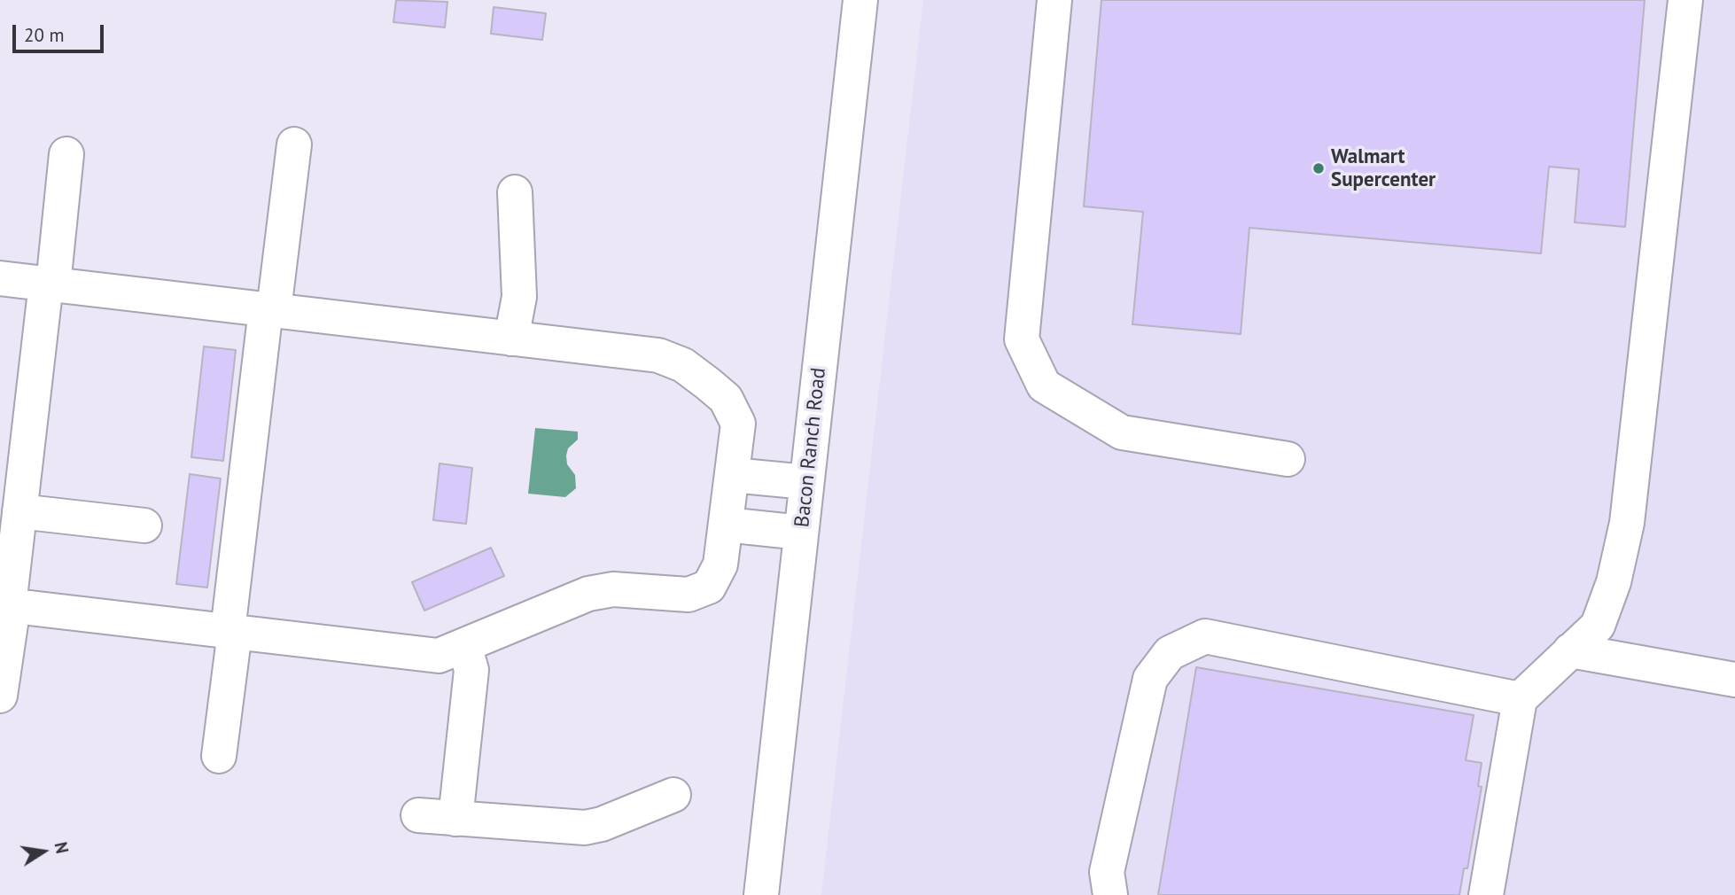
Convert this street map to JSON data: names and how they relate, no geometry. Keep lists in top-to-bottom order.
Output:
{
  "streets": {
    "street": ["Bacon Ranch Road"]
  },
  "places": ["Walmart Supercenter"],
  "scale_bar": "20 m",
  "north": "right"
}
